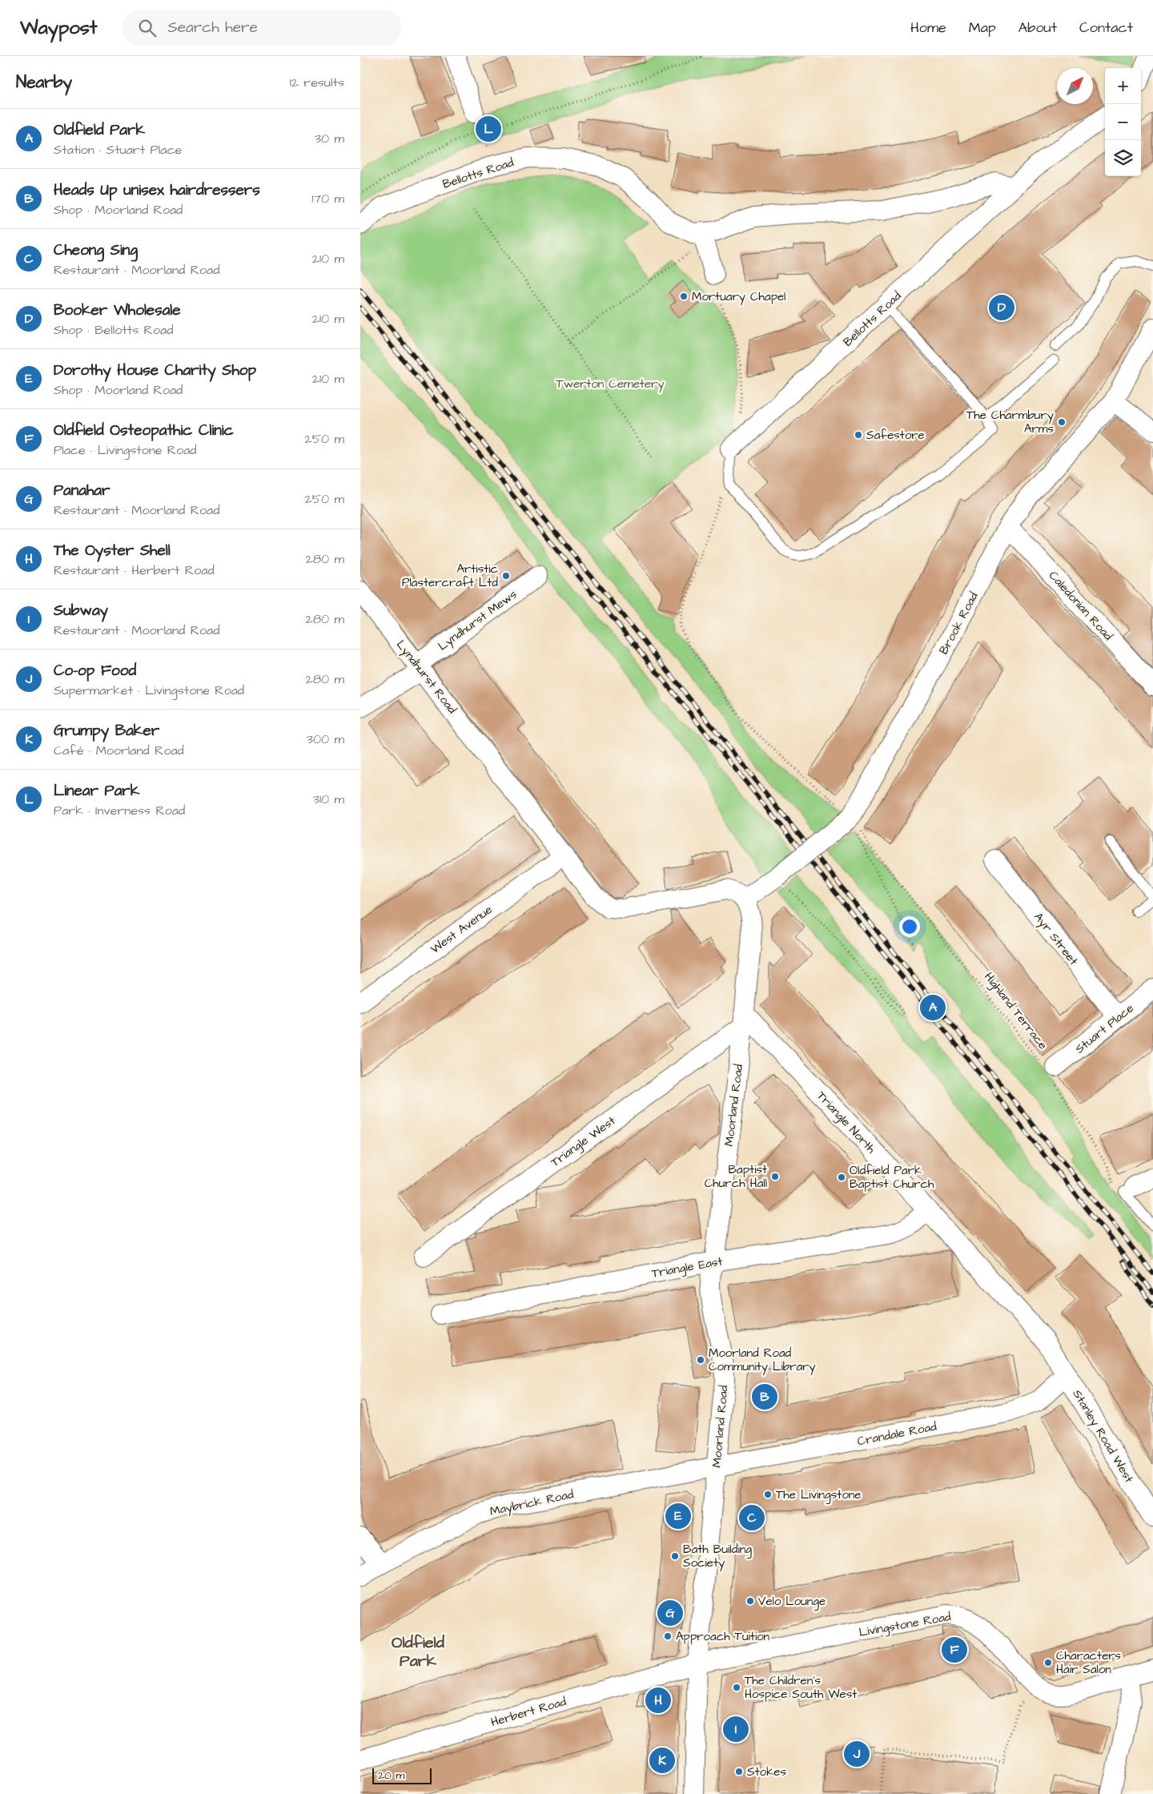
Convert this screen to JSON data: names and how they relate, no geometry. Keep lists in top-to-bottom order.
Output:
{
  "streets": {
    "street": [
      "Bellotts Road",
      "Caledonian Road",
      "Lyndhurst Mews",
      "Brook Road",
      "Lyndhurst Road",
      "West Avenue",
      "Ayr Street",
      "Stuart Place",
      "Moorland Road",
      "Triangle North",
      "Triangle West",
      "Triangle East",
      "Crandale Road",
      "Stanley Road West",
      "Maybrick Road",
      "Livingstone Road",
      "Herbert Road"
    ],
    "path": ["Highland Terrace"]
  },
  "crossings": [
    ["Caledonian Road", "Brook Road"],
    ["Lyndhurst Mews", "Lyndhurst Road"],
    ["Brook Road", "Highland Terrace"],
    ["Lyndhurst Road", "West Avenue"],
    ["Ayr Street", "Stuart Place"],
    ["Highland Terrace", "Stuart Place"],
    ["Moorland Road", "Triangle North"],
    ["Moorland Road", "Triangle West"],
    ["Moorland Road", "Triangle East"],
    ["Moorland Road", "Crandale Road"],
    ["Moorland Road", "Maybrick Road"],
    ["Moorland Road", "Livingstone Road"],
    ["Moorland Road", "Herbert Road"],
    ["Triangle North", "Triangle West"],
    ["Triangle North", "Triangle East"],
    ["Triangle North", "Crandale Road"],
    ["Triangle North", "Stanley Road West"],
    ["Crandale Road", "Stanley Road West"],
    ["Crandale Road", "Maybrick Road"],
    ["Livingstone Road", "Herbert Road"]
  ],
  "districts": ["Oldfield Park"],
  "parks": ["Twerton Cemetery"],
  "places": [
    "Mortuary Chapel",
    "The Charmbury Arms",
    "Safestore",
    "Artistic Plastercraft Ltd",
    "Baptist Church Hall",
    "Oldfield Park Baptist Church",
    "Moorland Road Community Library",
    "The Livingstone",
    "Bath Building Society",
    "Velo Lounge",
    "Approach Tuition",
    "Characters Hair Salon",
    "The Children's Hospice South West",
    "Stokes"
  ],
  "scale_bar": "20 m",
  "north": "top right",
  "page": {
    "header": "Waypost",
    "search": "Search here",
    "nav": [
      "Home",
      "Map",
      "About",
      "Contact"
    ],
    "heading": ["Nearby", "12 results"],
    "map_buttons": ["+", "−"],
    "list": [
      {
        "mark": "A",
        "name": "Oldfield Park",
        "note": "Station · Stuart Place",
        "value": "30 m"
      },
      {
        "mark": "B",
        "name": "Heads Up unisex hairdressers",
        "note": "Shop · Moorland Road",
        "value": "170 m"
      },
      {
        "mark": "C",
        "name": "Cheong Sing",
        "note": "Restaurant · Moorland Road",
        "value": "210 m"
      },
      {
        "mark": "D",
        "name": "Booker Wholesale",
        "note": "Shop · Bellotts Road",
        "value": "210 m"
      },
      {
        "mark": "E",
        "name": "Dorothy House Charity Shop",
        "note": "Shop · Moorland Road",
        "value": "210 m"
      },
      {
        "mark": "F",
        "name": "Oldfield Osteopathic Clinic",
        "note": "Place · Livingstone Road",
        "value": "250 m"
      },
      {
        "mark": "G",
        "name": "Panahar",
        "note": "Restaurant · Moorland Road",
        "value": "250 m"
      },
      {
        "mark": "H",
        "name": "The Oyster Shell",
        "note": "Restaurant · Herbert Road",
        "value": "280 m"
      },
      {
        "mark": "I",
        "name": "Subway",
        "note": "Restaurant · Moorland Road",
        "value": "280 m"
      },
      {
        "mark": "J",
        "name": "Co-op Food",
        "note": "Supermarket · Livingstone Road",
        "value": "280 m"
      },
      {
        "mark": "K",
        "name": "Grumpy Baker",
        "note": "Café · Moorland Road",
        "value": "300 m"
      },
      {
        "mark": "L",
        "name": "Linear Park",
        "note": "Park · Inverness Road",
        "value": "310 m"
      }
    ],
    "pins": [
      "L",
      "D",
      "A",
      "B",
      "E",
      "C",
      "G",
      "F",
      "H",
      "I",
      "J",
      "K"
    ],
    "scale": "20 m"
  }
}
